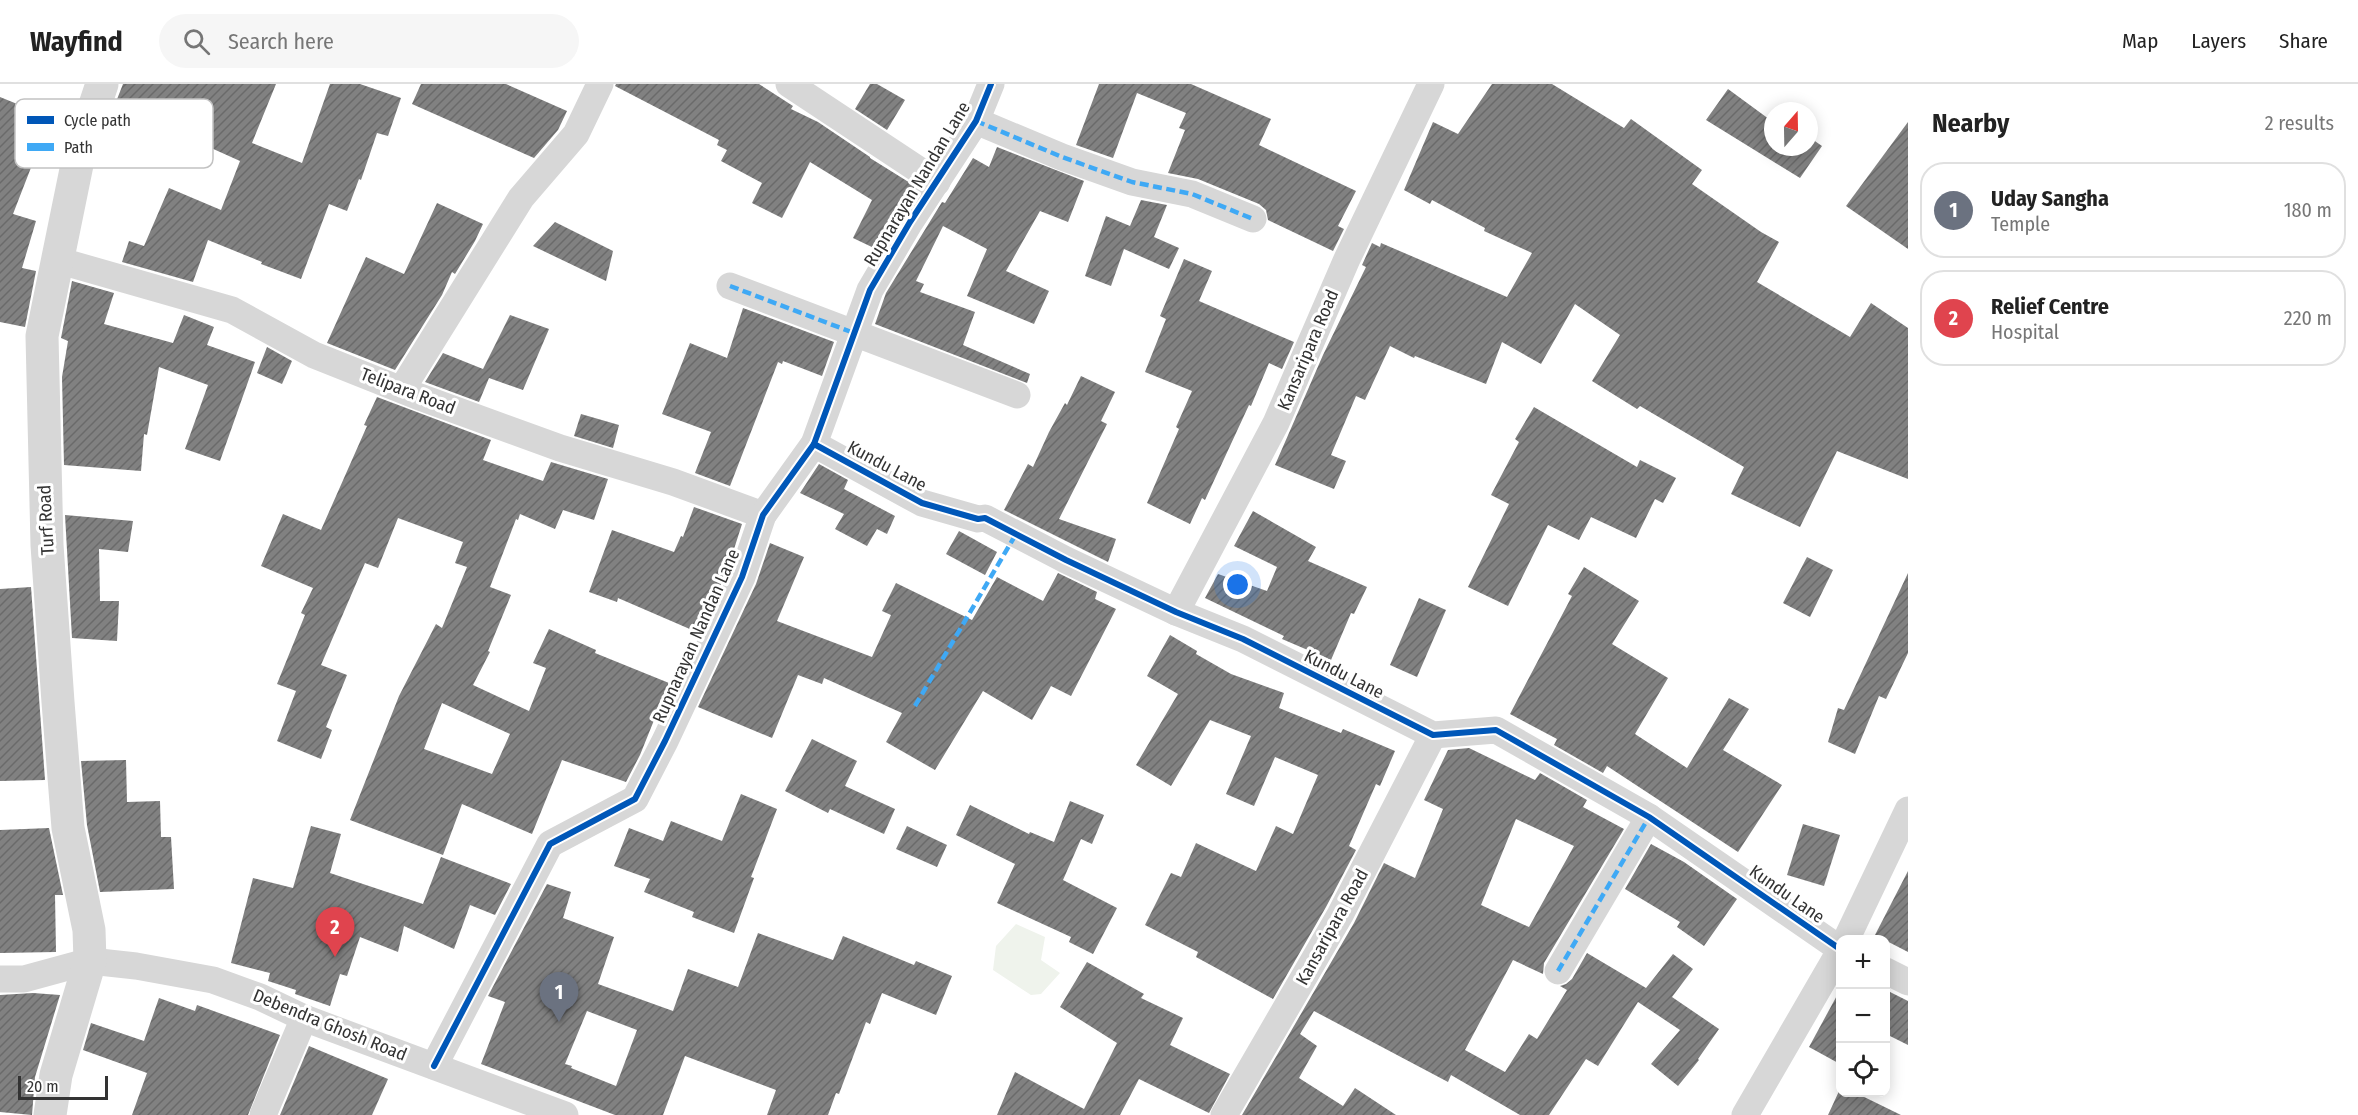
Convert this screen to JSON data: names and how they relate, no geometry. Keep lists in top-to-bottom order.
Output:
{
  "streets": {
    "street": [
      "Rupnarayan Nandan Lane",
      "Kansaripara Road",
      "Telipara Road",
      "Kundu Lane",
      "Turf Road",
      "Debendra Ghosh Road"
    ]
  },
  "crossings": [
    ["Rupnarayan Nandan Lane", "Telipara Road"],
    ["Rupnarayan Nandan Lane", "Kundu Lane"],
    ["Rupnarayan Nandan Lane", "Debendra Ghosh Road"],
    ["Kansaripara Road", "Kundu Lane"],
    ["Telipara Road", "Turf Road"],
    ["Turf Road", "Debendra Ghosh Road"]
  ],
  "legend": ["Cycle path", "Path"],
  "scale_bar": "20 m",
  "north": "top",
  "page": {
    "header": "Wayfind",
    "search": "Search here",
    "nav": ["Map", "Layers", "Share"],
    "heading": ["Nearby", "2 results"],
    "list": [
      {
        "mark": "1",
        "name": "Uday Sangha",
        "note": "Temple",
        "value": "180 m"
      },
      {
        "mark": "2",
        "name": "Relief Centre",
        "note": "Hospital",
        "value": "220 m"
      }
    ],
    "pins": ["2", "1"],
    "map_buttons": ["+", "−"],
    "scale": "20 m"
  }
}
